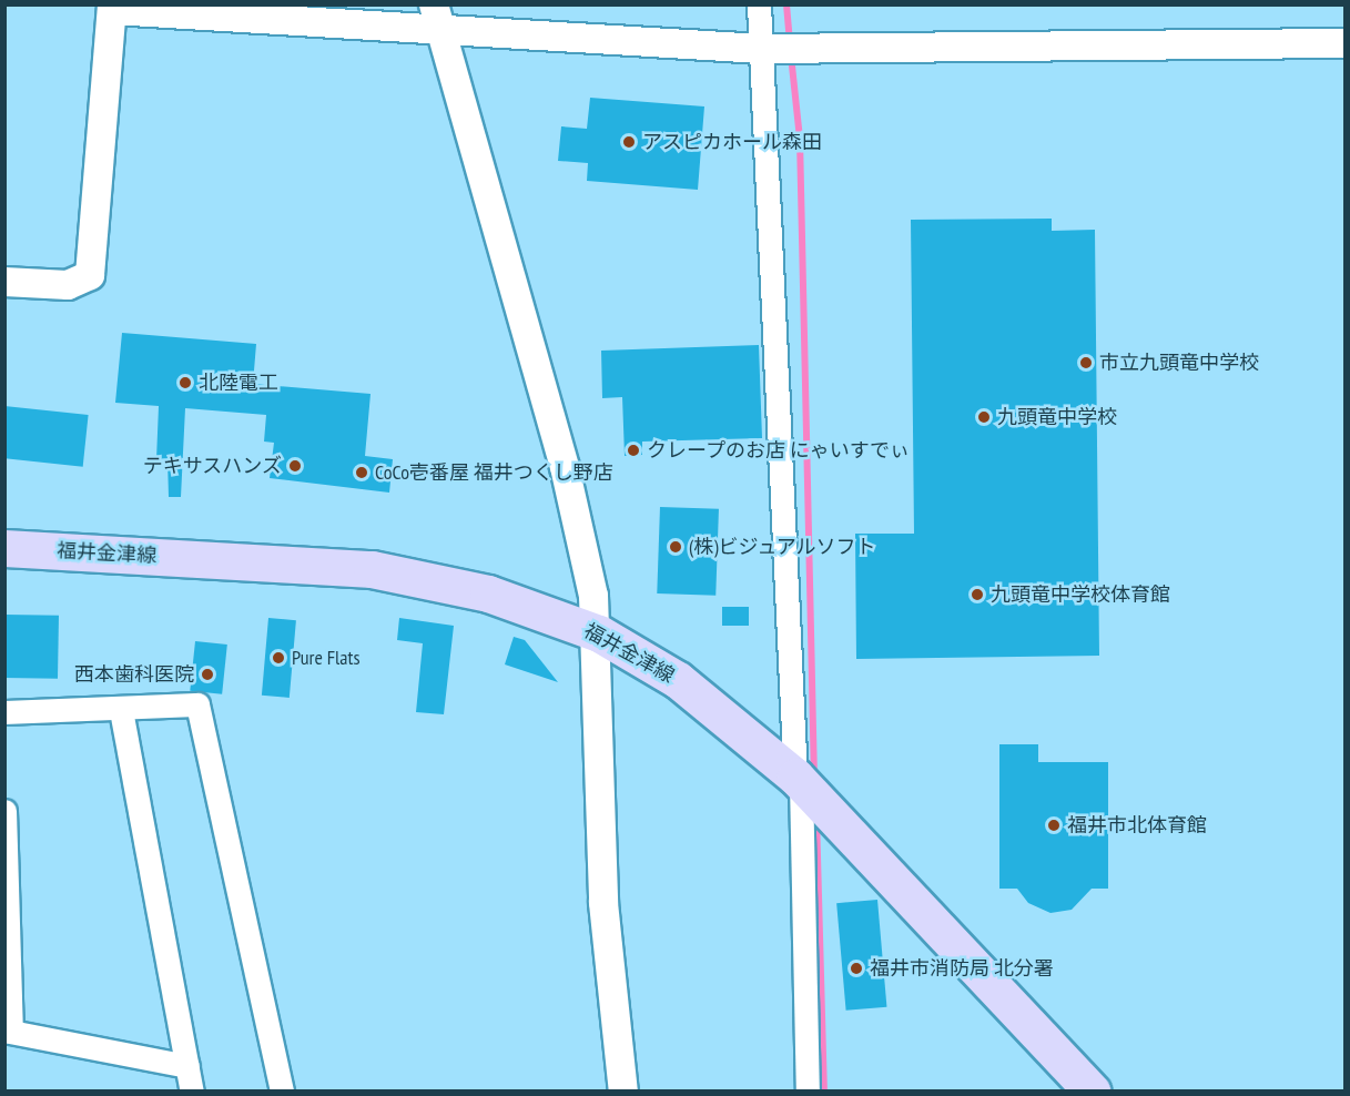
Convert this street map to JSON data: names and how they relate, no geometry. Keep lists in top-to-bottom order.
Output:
{
  "streets": {
    "main road": ["福井金津線"]
  },
  "places": [
    "アスピカホール森田",
    "市立九頭竜中学校",
    "北陸電工",
    "九頭竜中学校",
    "クレープのお店 にゃいすでぃ",
    "テキサスハンズ",
    "CoCo壱番屋 福井つくし野店",
    "(株)ビジュアルソフト",
    "九頭竜中学校体育館",
    "Pure Flats",
    "西本歯科医院",
    "福井市北体育館",
    "福井市消防局 北分署"
  ]
}
